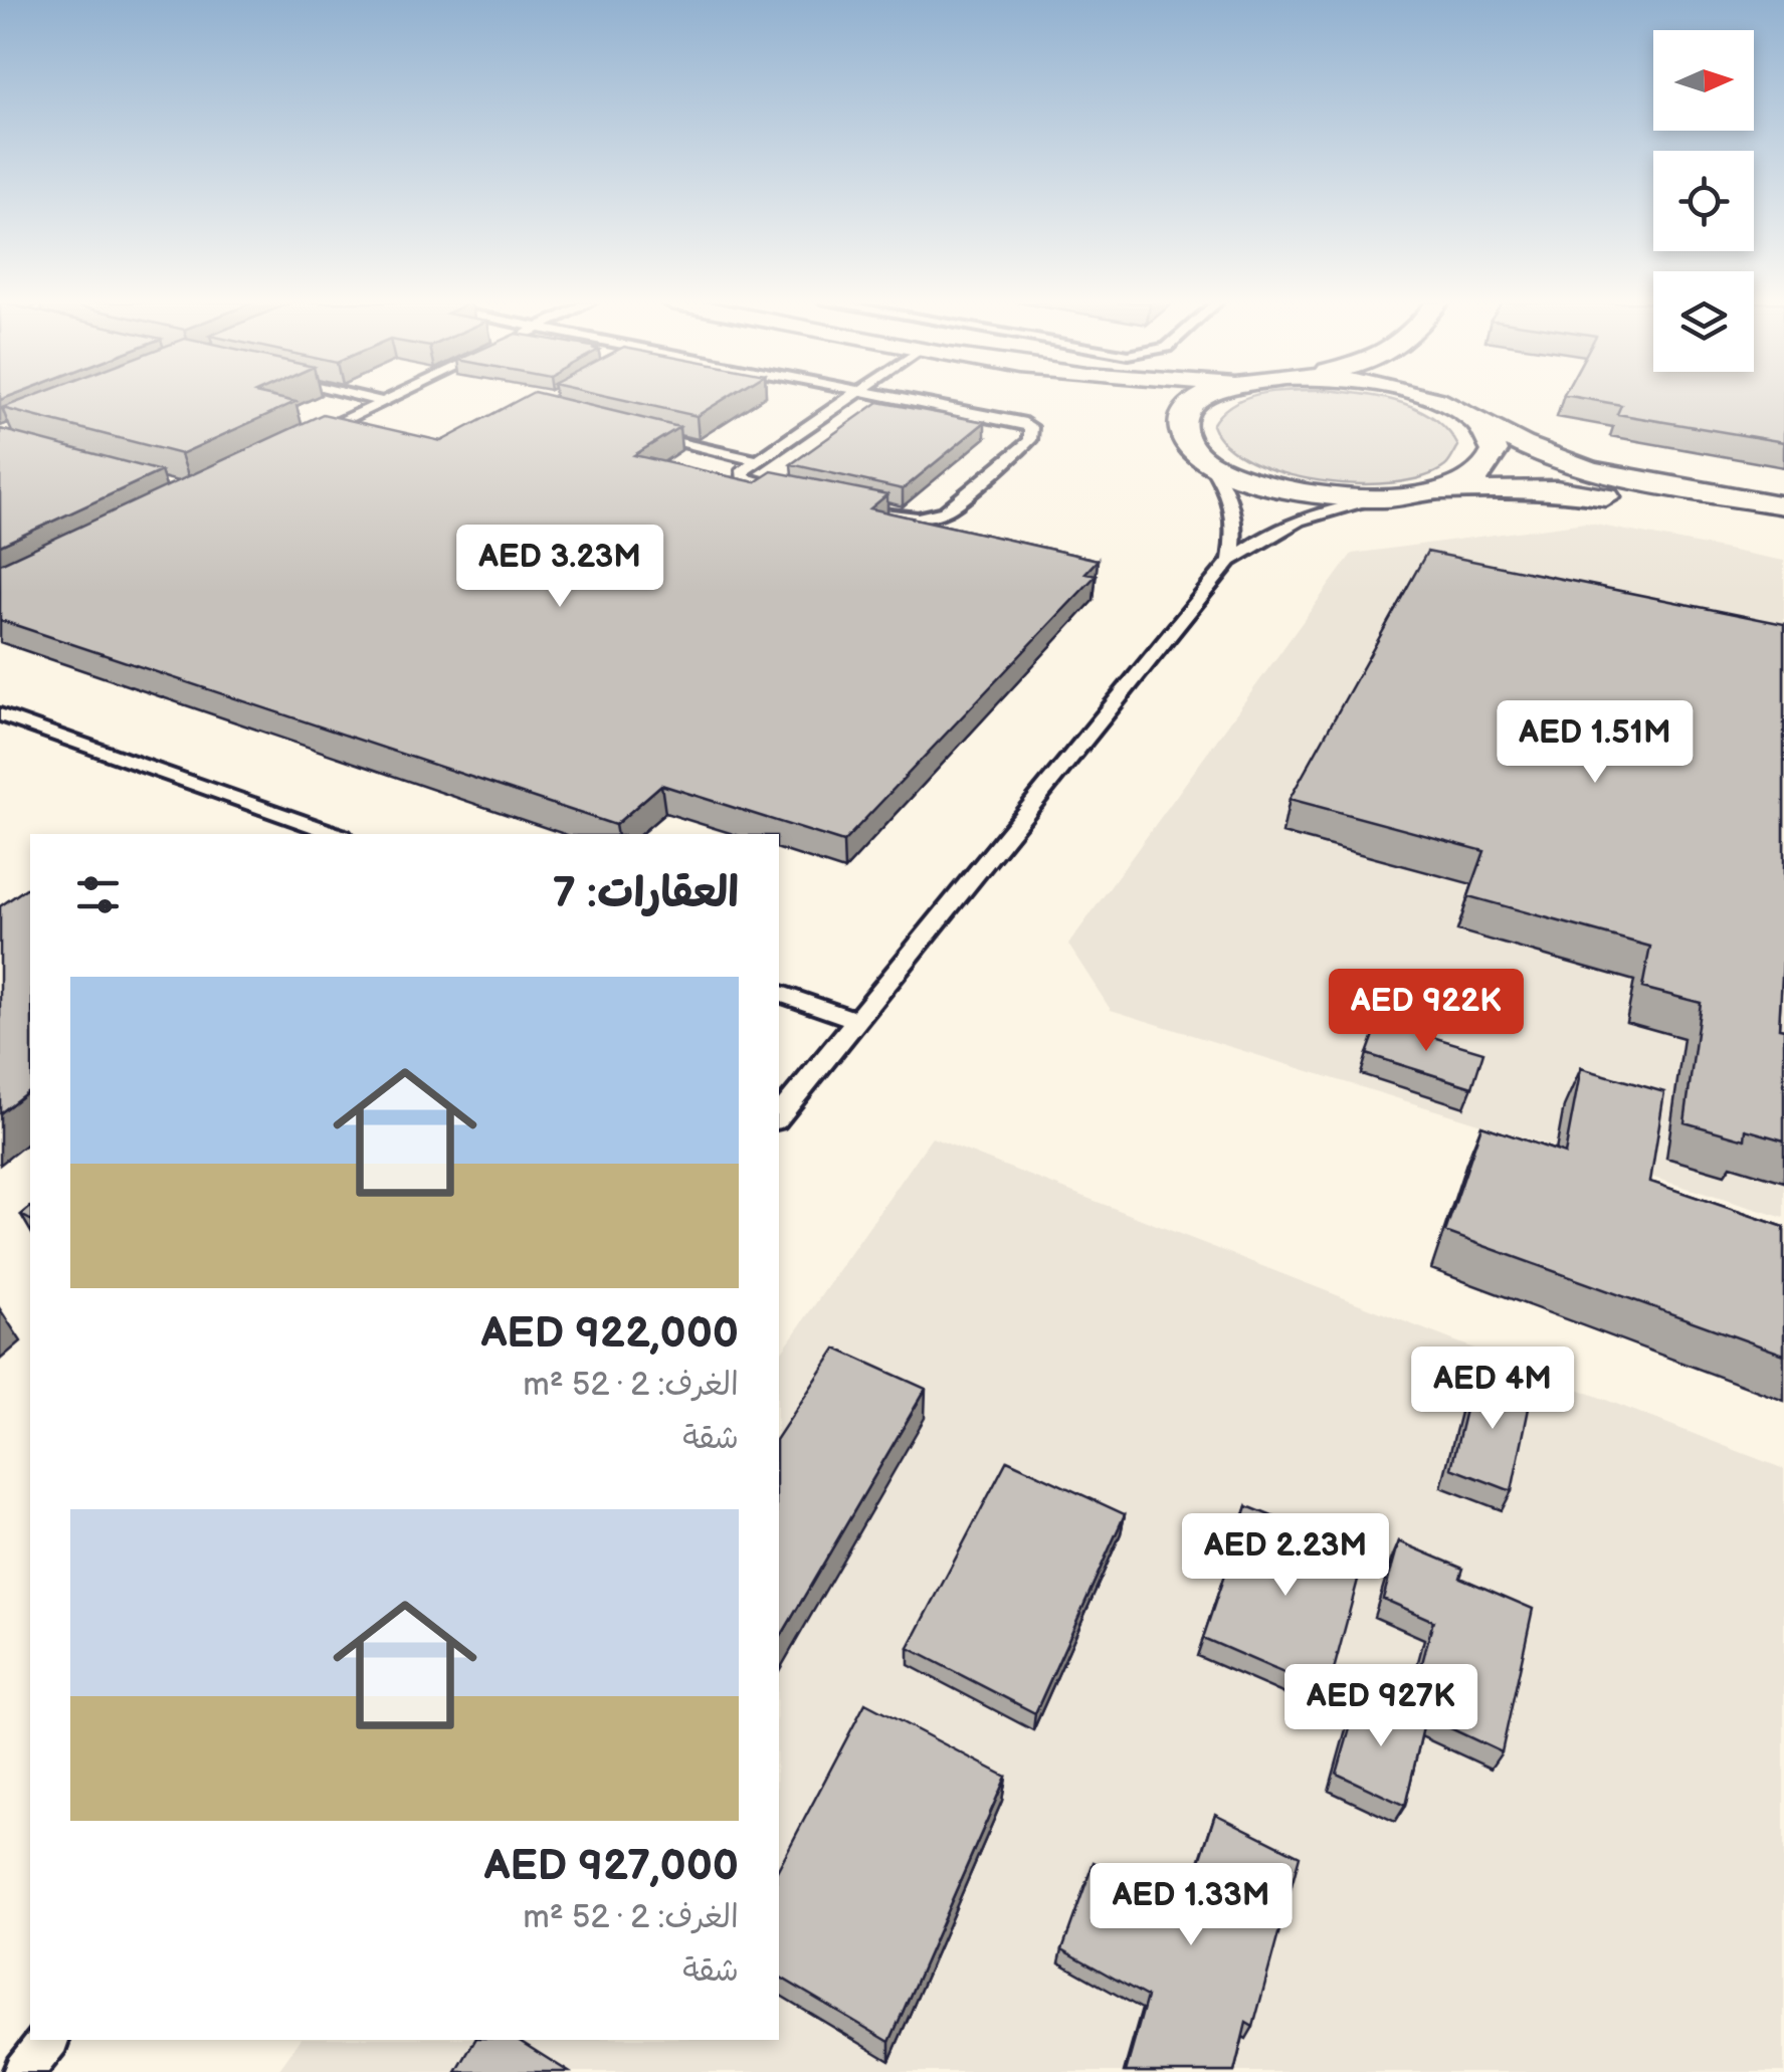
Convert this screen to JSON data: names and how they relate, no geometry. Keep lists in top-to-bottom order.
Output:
{
  "north": "right",
  "page": {
    "price": [
      "AED 3.23M",
      "AED 1.51M",
      "AED 922K",
      "AED 4M",
      "AED 2.23M",
      "AED 927K",
      "AED 1.33M"
    ],
    "heading": "العقارات: 7",
    "list": [
      {
        "name": "AED 922,000",
        "note": "الغرف: 2 · 52 m² · شقة"
      },
      {
        "name": "AED 927,000",
        "note": "الغرف: 2 · 52 m² · شقة"
      }
    ]
  }
}
